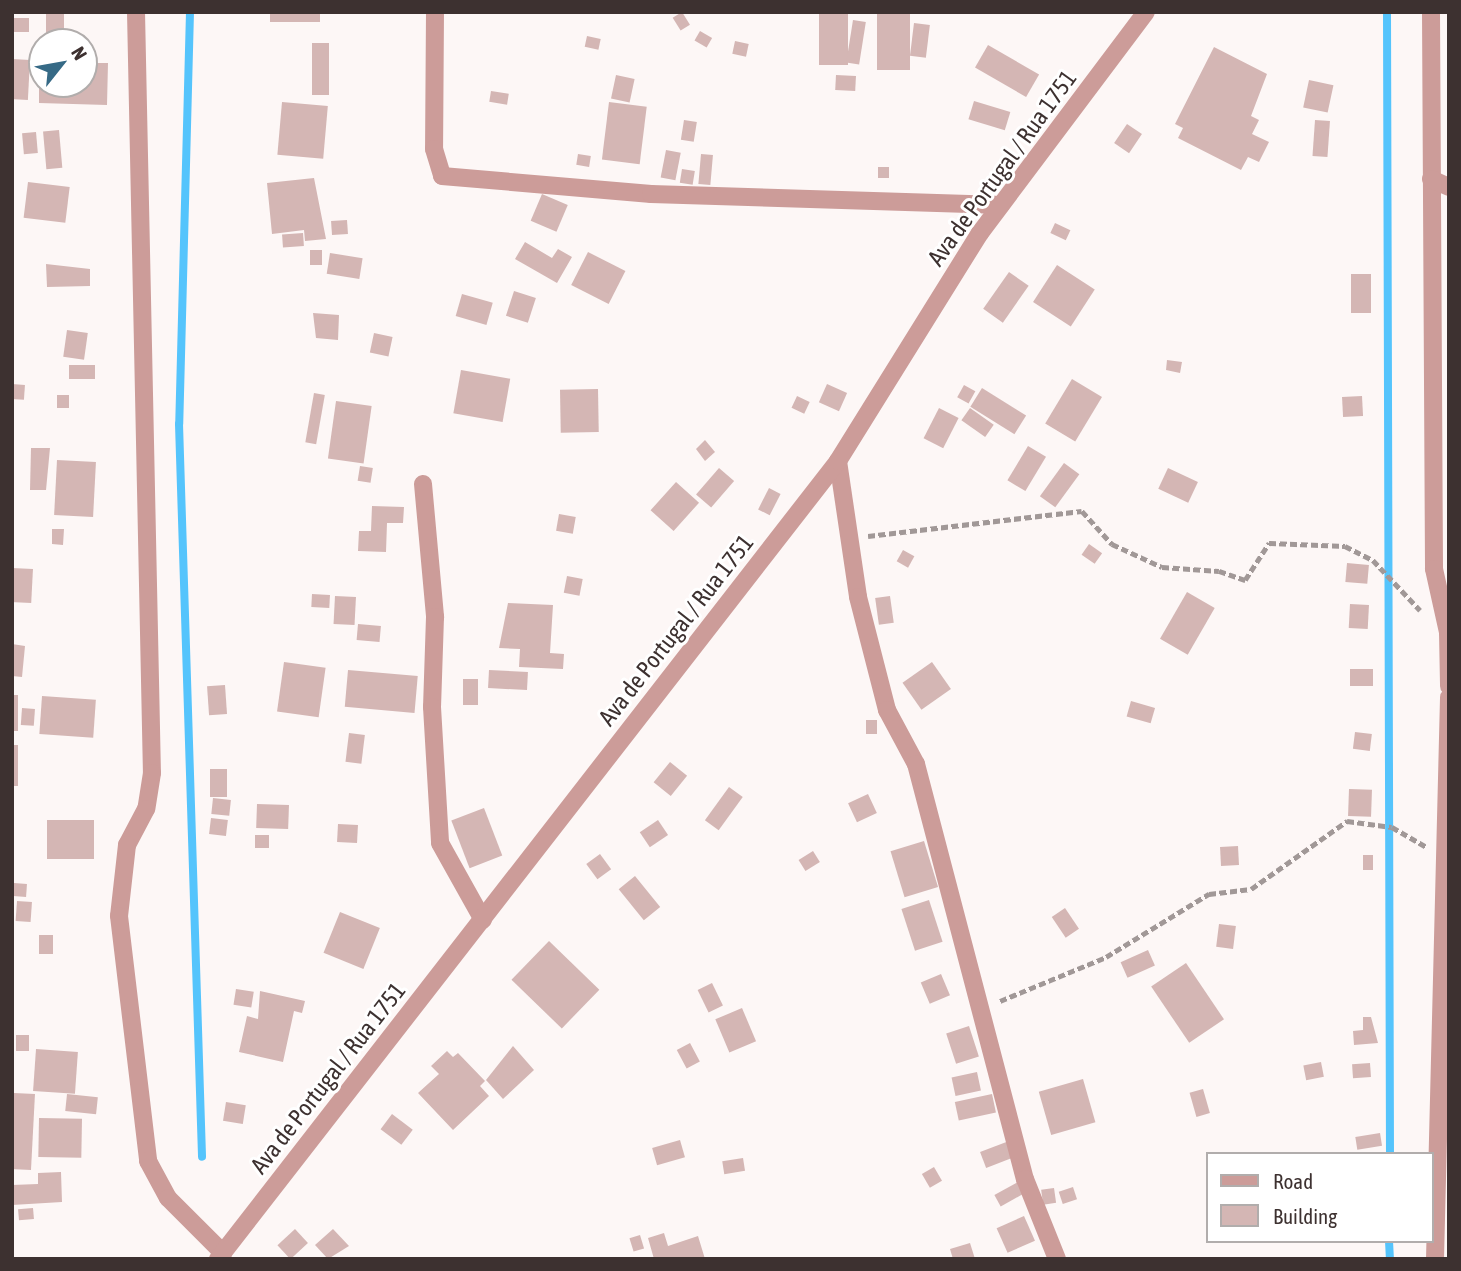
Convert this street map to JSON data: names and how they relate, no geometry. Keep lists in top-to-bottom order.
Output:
{
  "streets": {
    "street": ["Ava de Portugal / Rua 1751"]
  },
  "legend": ["Road", "Building"],
  "north": "top right"
}
